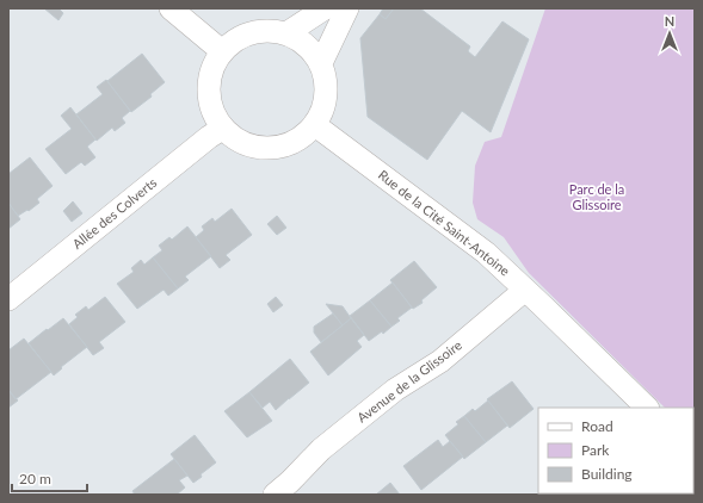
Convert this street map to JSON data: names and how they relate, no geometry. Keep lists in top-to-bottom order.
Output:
{
  "streets": {
    "street": ["Allée des Colverts", "Rue de la Cité Saint-Antoine", "Avenue de la Glissoire"]
  },
  "crossings": [
    ["Allée des Colverts", "Rue de la Cité Saint-Antoine"],
    ["Rue de la Cité Saint-Antoine", "Avenue de la Glissoire"]
  ],
  "parks": ["Parc de la Glissoire"],
  "legend": ["Road", "Park", "Building"],
  "scale_bar": "20 m",
  "north": "top"
}
